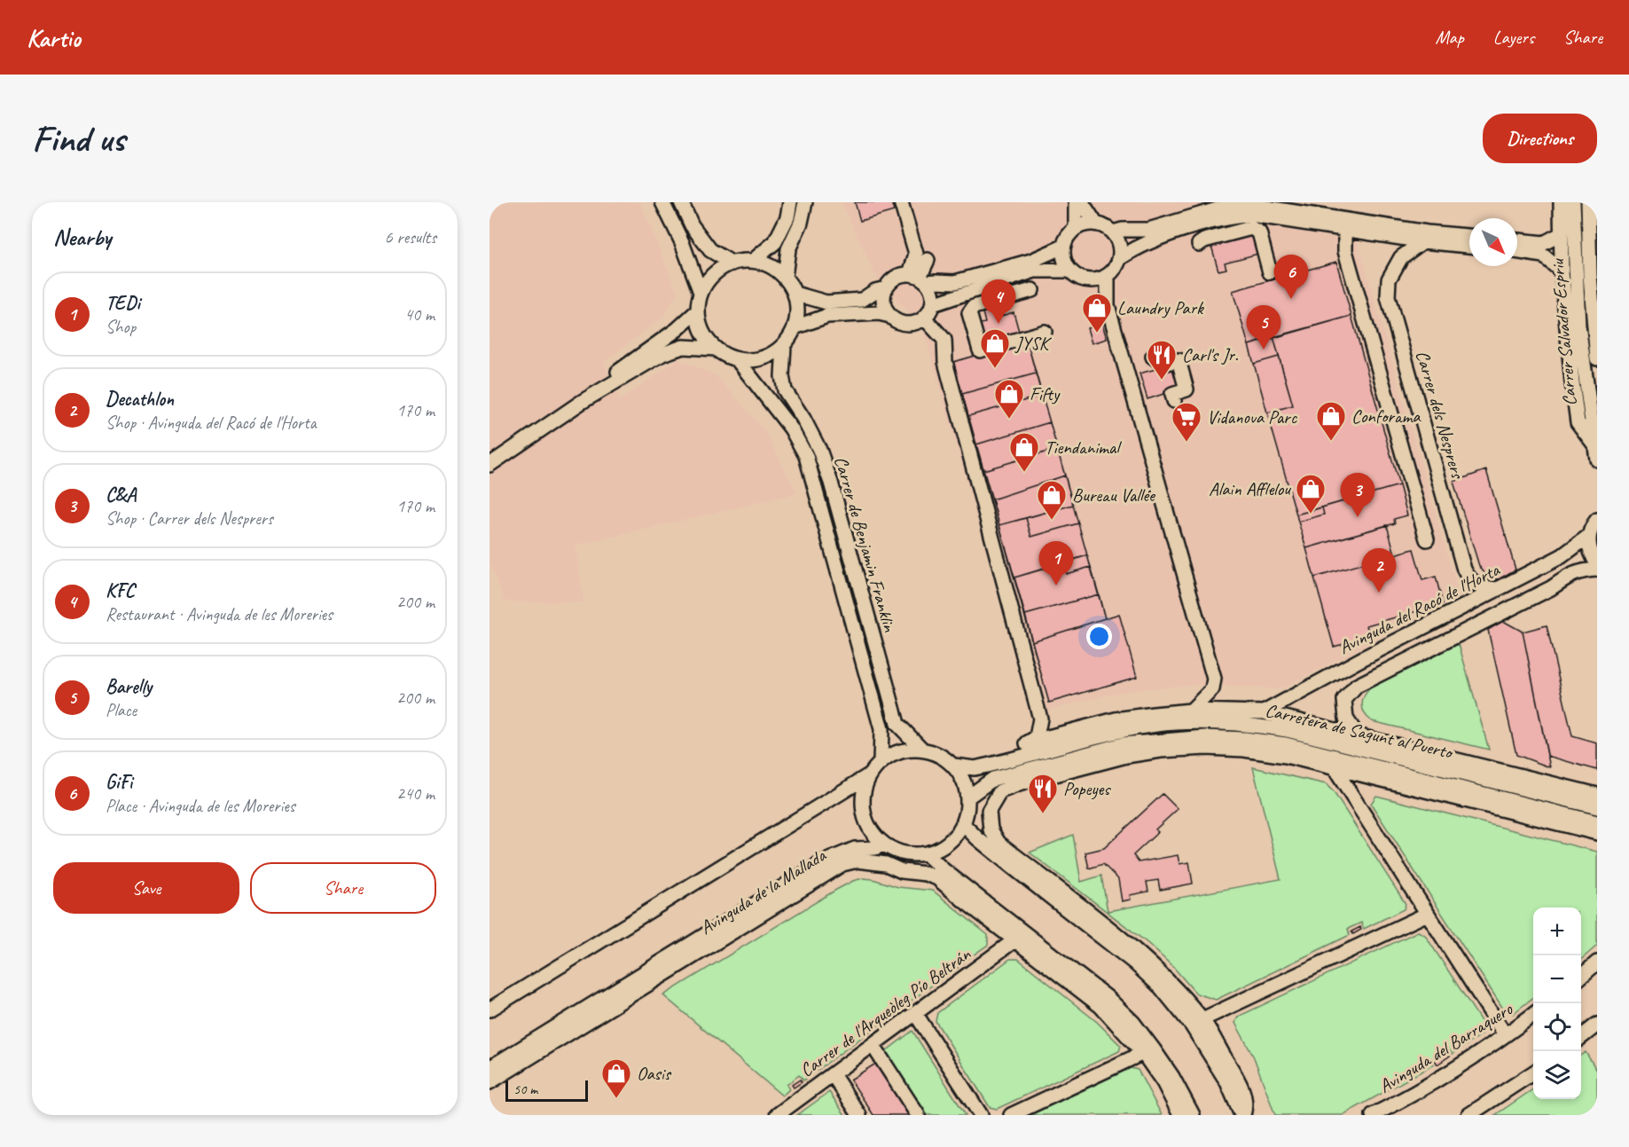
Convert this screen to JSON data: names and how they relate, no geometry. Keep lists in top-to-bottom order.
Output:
{
  "streets": {
    "street": [
      "Carrer Salvador Espriu",
      "Carrer dels Nesprers",
      "Carrer de Benjamin Franklin",
      "Avinguda del Racó de l'Horta",
      "Carretera de Sagunt al Puerto",
      "Avinguda de la Mallada",
      "Carrer de l'Arqueòleg Pío Beltrán",
      "Avinguda del Barraquero"
    ]
  },
  "crossings": [
    ["Carrer dels Nesprers", "Avinguda del Racó de l'Horta"],
    ["Carrer de Benjamin Franklin", "Carretera de Sagunt al Puerto"],
    ["Avinguda de la Mallada", "Carrer de l'Arqueòleg Pío Beltrán"]
  ],
  "places": {
    "shop": [
      "Laundry Park",
      "JYSK",
      "Fifty",
      "Conforama",
      "Tiendanimal",
      "Alain Afflelou",
      "Bureau Vallée",
      "Oasis"
    ],
    "restaurant": ["Carl's Jr.", "Popeyes"],
    "supermarket": ["Vidanova Parc"]
  },
  "scale_bar": "50 m",
  "north": "bottom right",
  "page": {
    "header": "Kartio",
    "nav": ["Map", "Layers", "Share"],
    "buttons": [
      "Directions",
      ["Save", "Share"]
    ],
    "title": "Find us",
    "heading": ["Nearby", "6 results"],
    "pins": [
      "6",
      "4",
      "5",
      "3",
      "1",
      "2"
    ],
    "list": [
      {
        "mark": "1",
        "name": "TEDi",
        "note": "Shop",
        "value": "40 m"
      },
      {
        "mark": "2",
        "name": "Decathlon",
        "note": "Shop · Avinguda del Racó de l'Horta",
        "value": "170 m"
      },
      {
        "mark": "3",
        "name": "C&A",
        "note": "Shop · Carrer dels Nesprers",
        "value": "170 m"
      },
      {
        "mark": "4",
        "name": "KFC",
        "note": "Restaurant · Avinguda de les Moreries",
        "value": "200 m"
      },
      {
        "mark": "5",
        "name": "Barelly",
        "note": "Place",
        "value": "200 m"
      },
      {
        "mark": "6",
        "name": "GiFi",
        "note": "Place · Avinguda de les Moreries",
        "value": "240 m"
      }
    ],
    "map_buttons": ["+", "−"],
    "scale": "50 m"
  }
}
